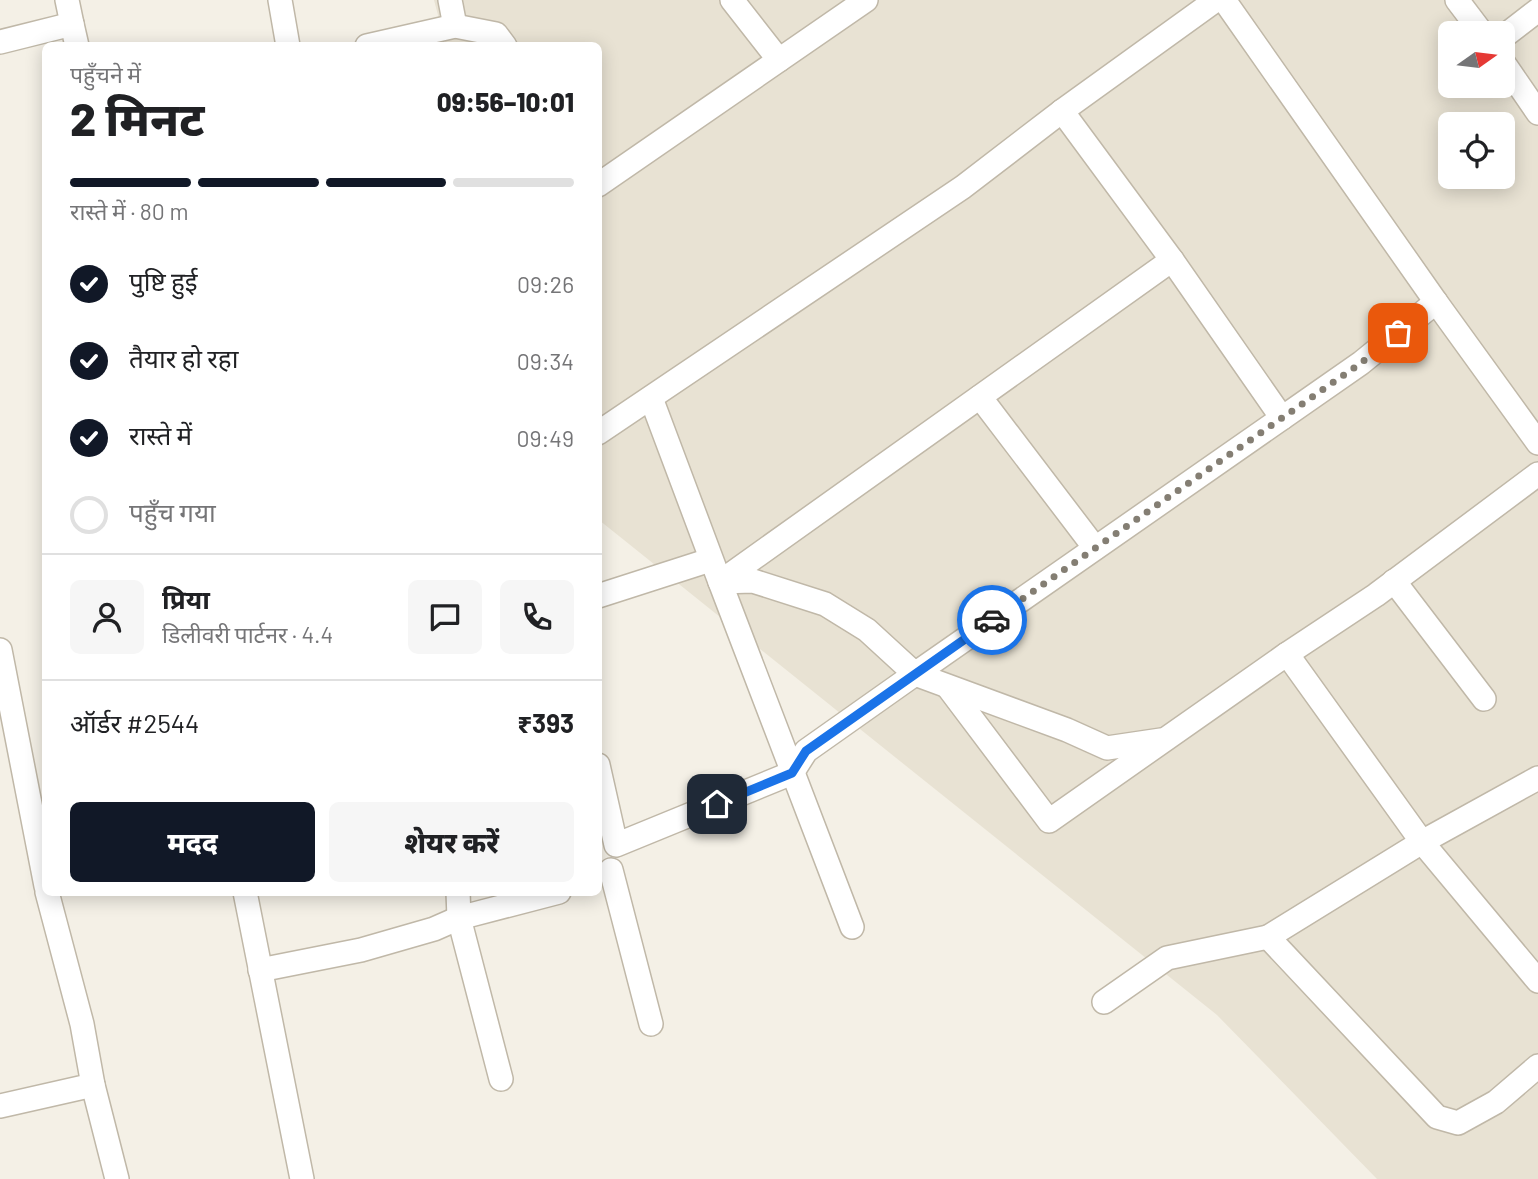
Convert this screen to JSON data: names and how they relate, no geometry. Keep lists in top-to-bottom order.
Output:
{
  "north": "right",
  "page": {
    "heading": ["2 मिनट", "पहुँचने में", "09:56–10:01"],
    "panel": [
      "प्रिया",
      "डिलीवरी पार्टनर · 4.4",
      "ऑर्डर #2544",
      "₹393"
    ],
    "bar": "रास्ते में · 80 m",
    "list": [
      ["पुष्टि हुई", "09:26"],
      ["तैयार हो रहा", "09:34"],
      ["रास्ते में", "09:49"],
      "पहुँच गया"
    ],
    "buttons": ["मदद", "शेयर करें"]
  }
}
